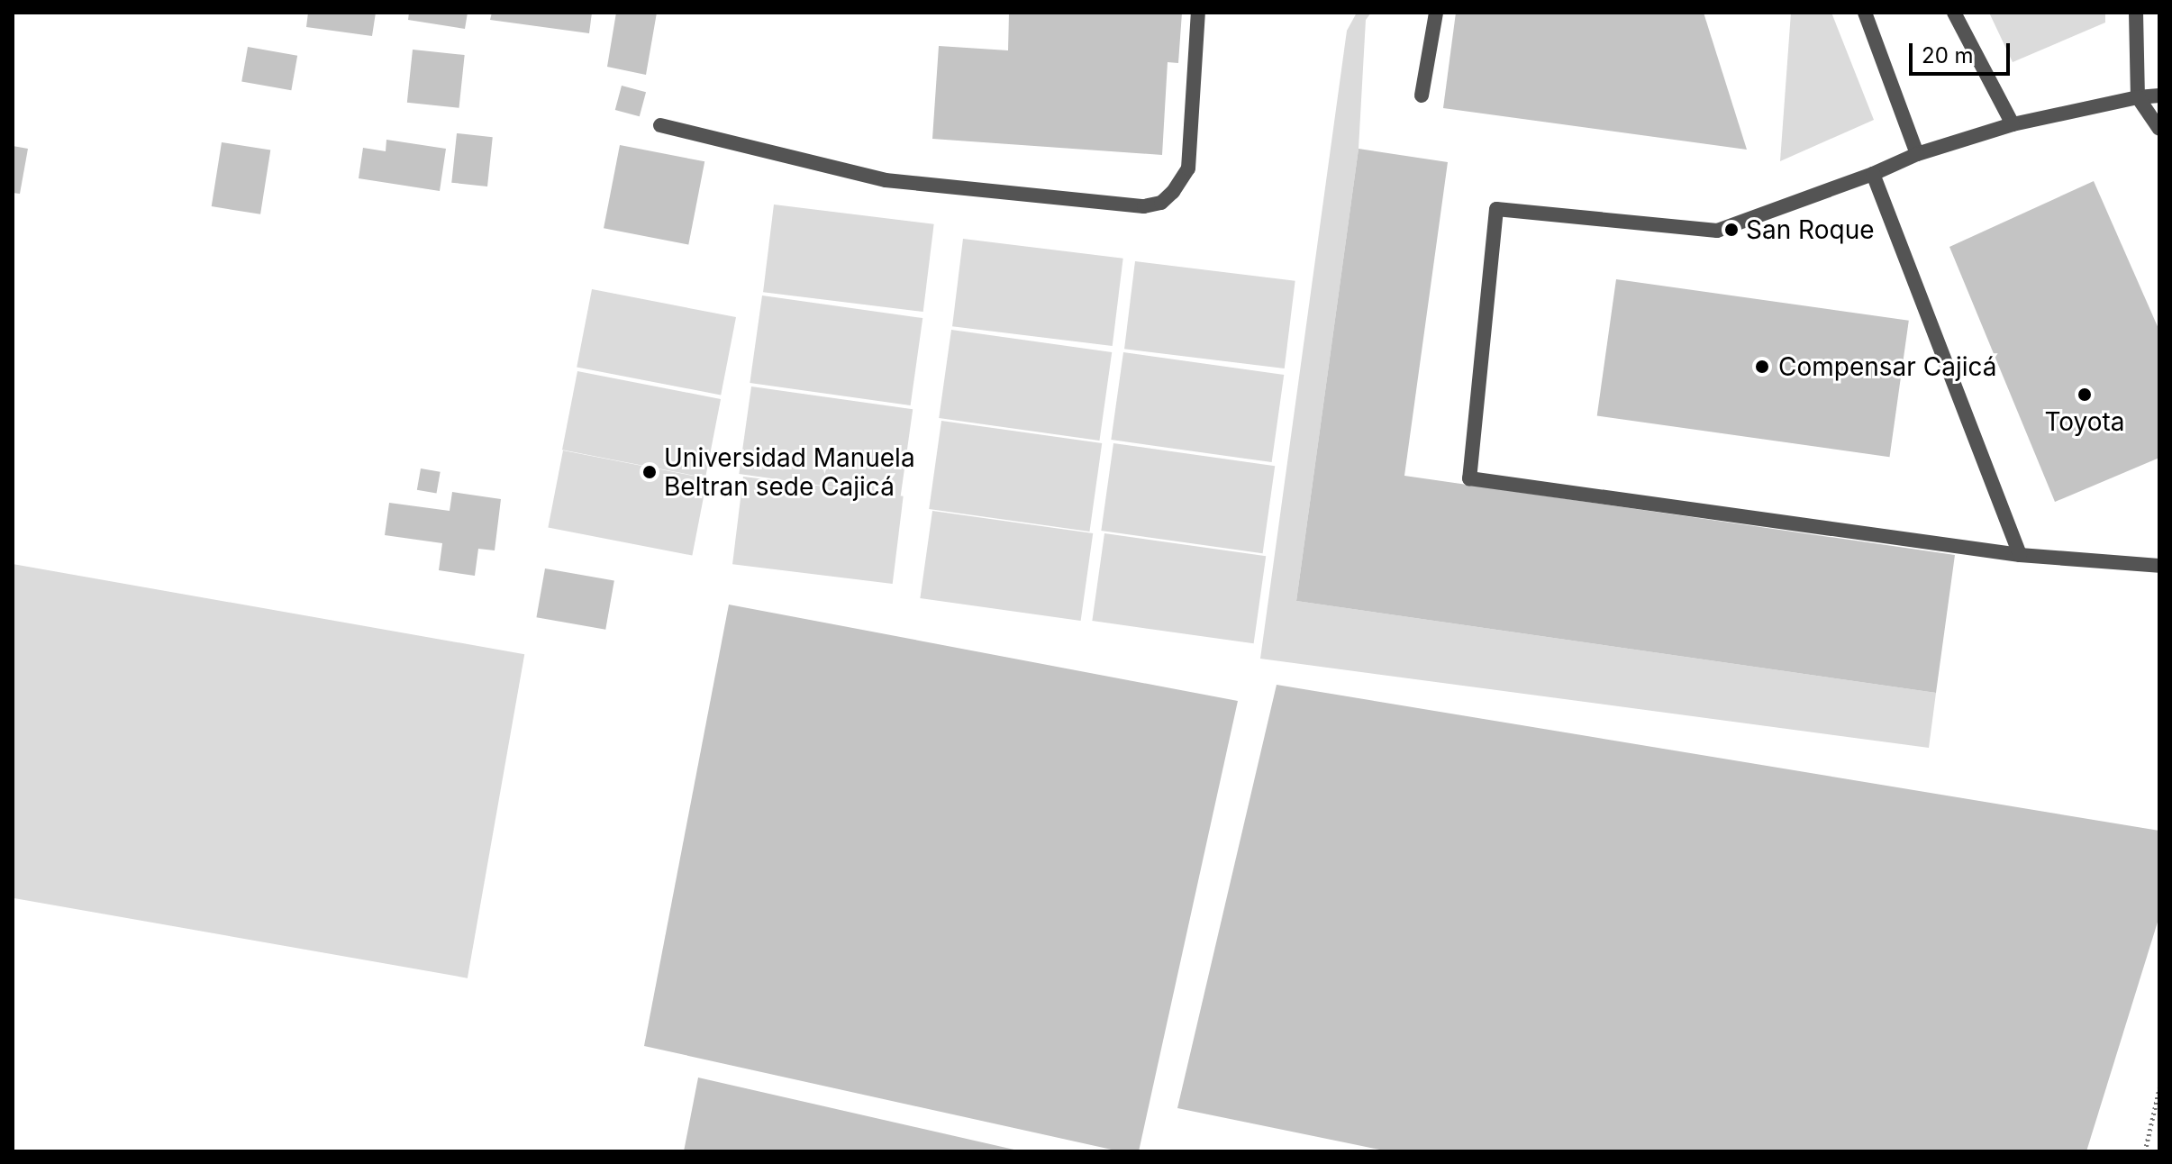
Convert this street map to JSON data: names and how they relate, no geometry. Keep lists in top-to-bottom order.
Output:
{
  "places": [
    "San Roque",
    "Compensar Cajicá",
    "Toyota",
    "Universidad Manuela Beltran sede Cajicá"
  ],
  "scale_bar": "20 m"
}
